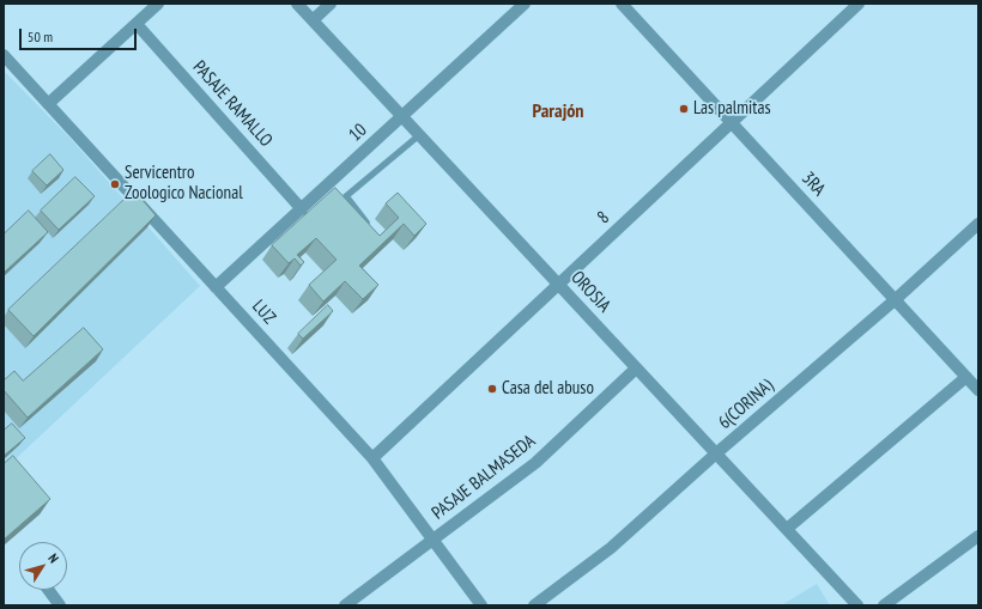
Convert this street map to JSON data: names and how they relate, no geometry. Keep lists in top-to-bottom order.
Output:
{
  "streets": {
    "street": [
      "PASAJE RAMALLO",
      "10",
      "3RA",
      "8",
      "OROSIA",
      "LUZ",
      "6(CORINA)",
      "PASAJE BALMASEDA"
    ]
  },
  "crossings": [
    ["PASAJE RAMALLO", "10"],
    ["10", "OROSIA"],
    ["10", "LUZ"],
    ["3RA", "8"],
    ["3RA", "6(CORINA)"],
    ["8", "OROSIA"],
    ["8", "LUZ"],
    ["OROSIA", "6(CORINA)"],
    ["OROSIA", "PASAJE BALMASEDA"],
    ["LUZ", "PASAJE BALMASEDA"]
  ],
  "districts": ["Parajón"],
  "places": ["Las palmitas", "Servicentro Zoologico Nacional", "Casa del abuso"],
  "scale_bar": "50 m",
  "north": "top right"
}
